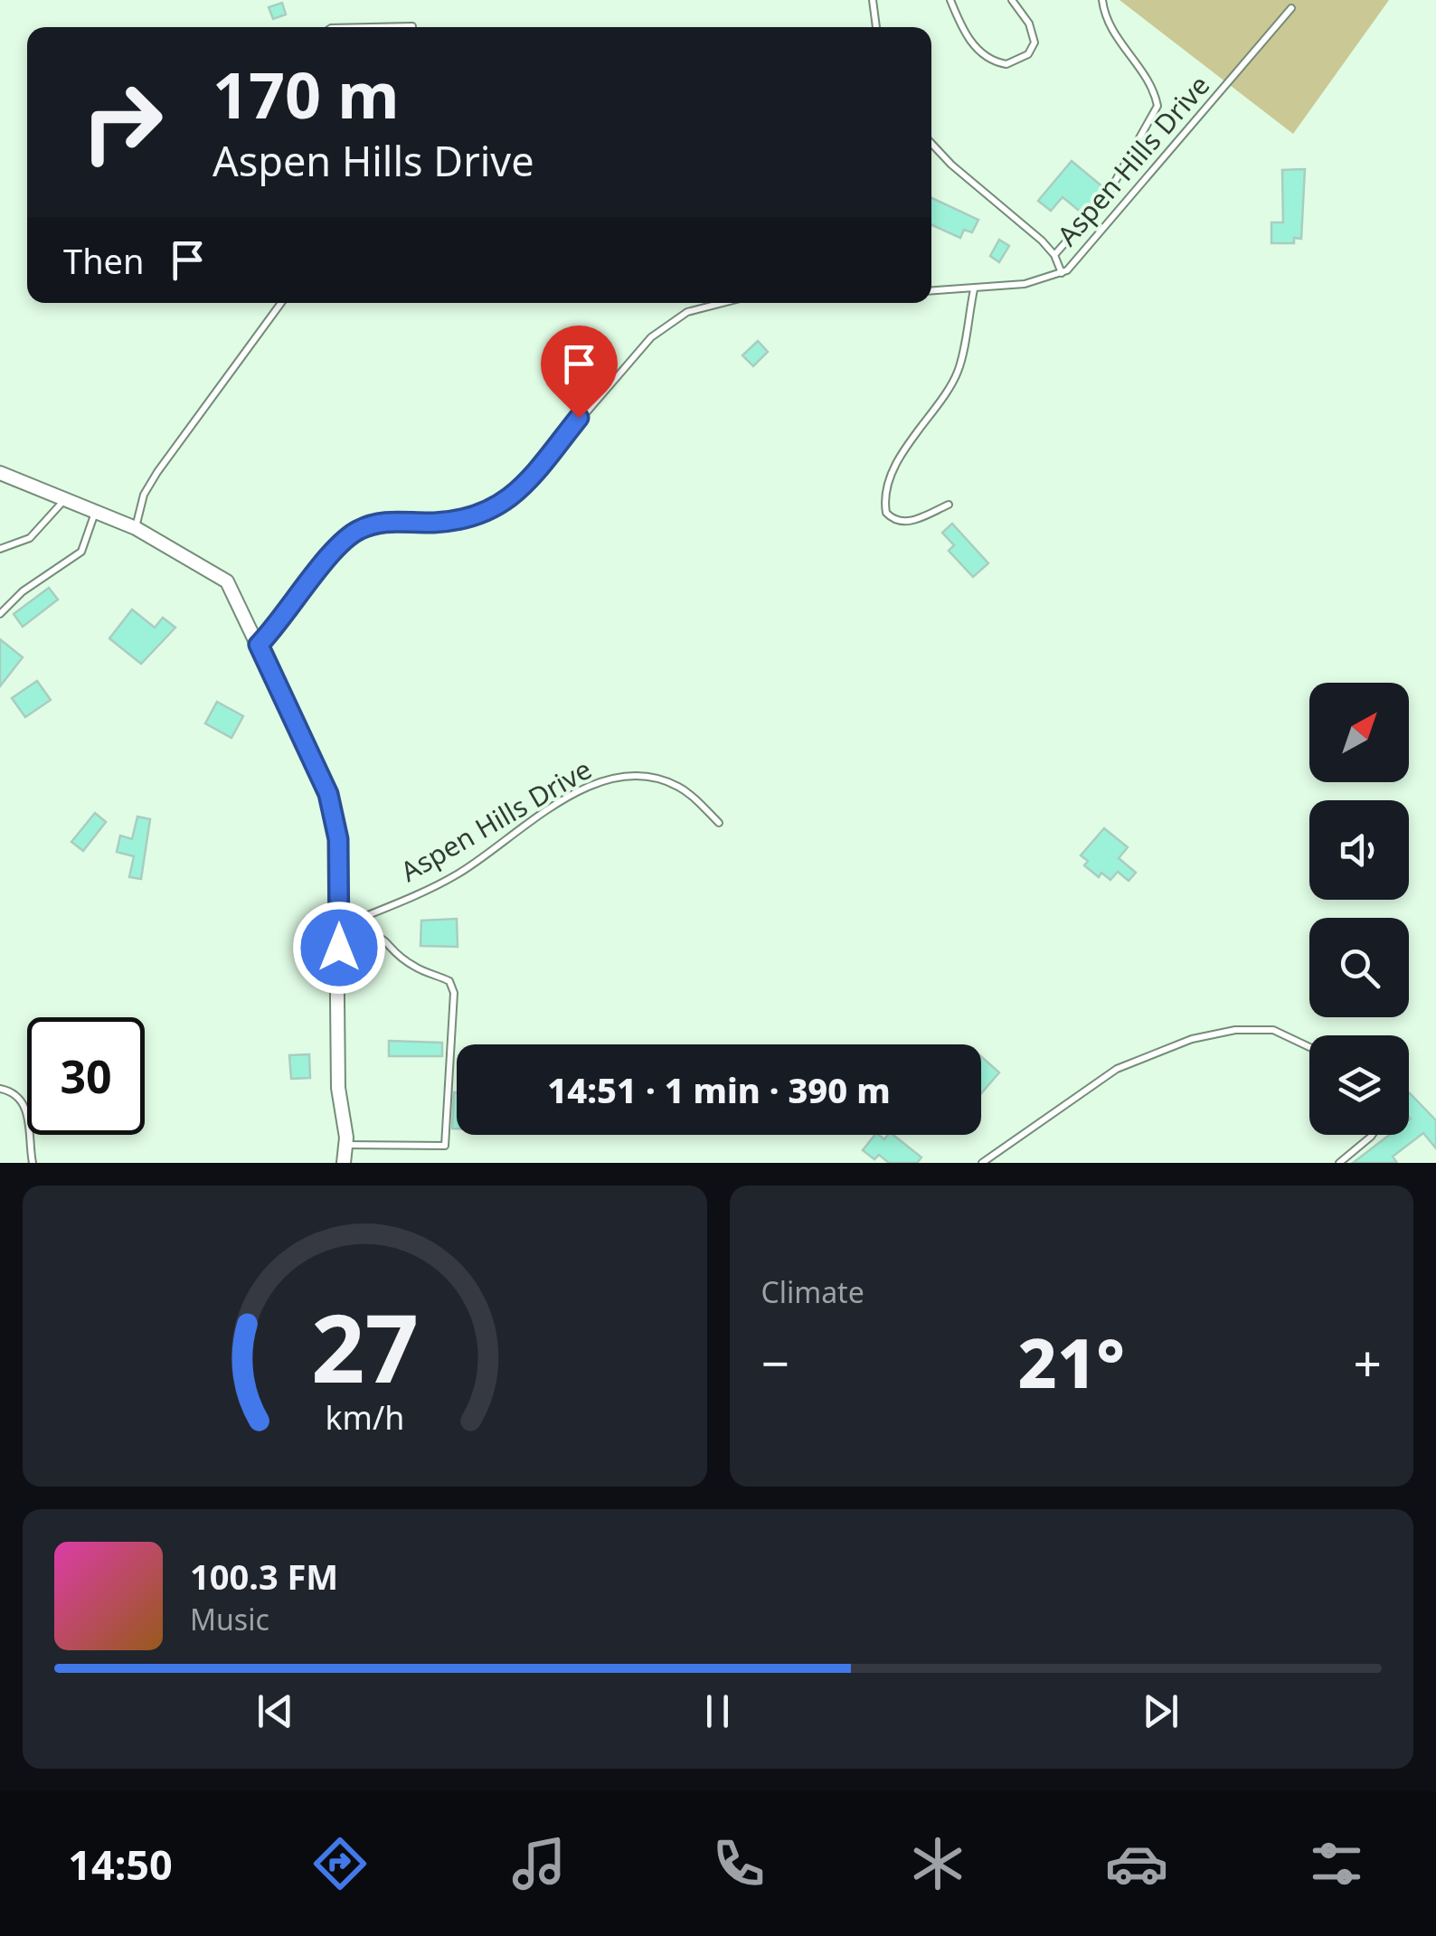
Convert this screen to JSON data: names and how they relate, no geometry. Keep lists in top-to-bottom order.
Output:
{
  "streets": {
    "lane": ["Aspen Hills Drive"]
  },
  "north": "top right",
  "page": {
    "turn": ["170 m", "Aspen Hills Drive"],
    "then": "Then",
    "limit": "30",
    "trip": "14:51 · 1 min · 390 m",
    "tile": "Climate",
    "heat": ["−", "21°", "+"],
    "song": ["100.3 FM", "Music"],
    "tabs": "14:50",
    "gauge": ["27", "km/h"]
  }
}
